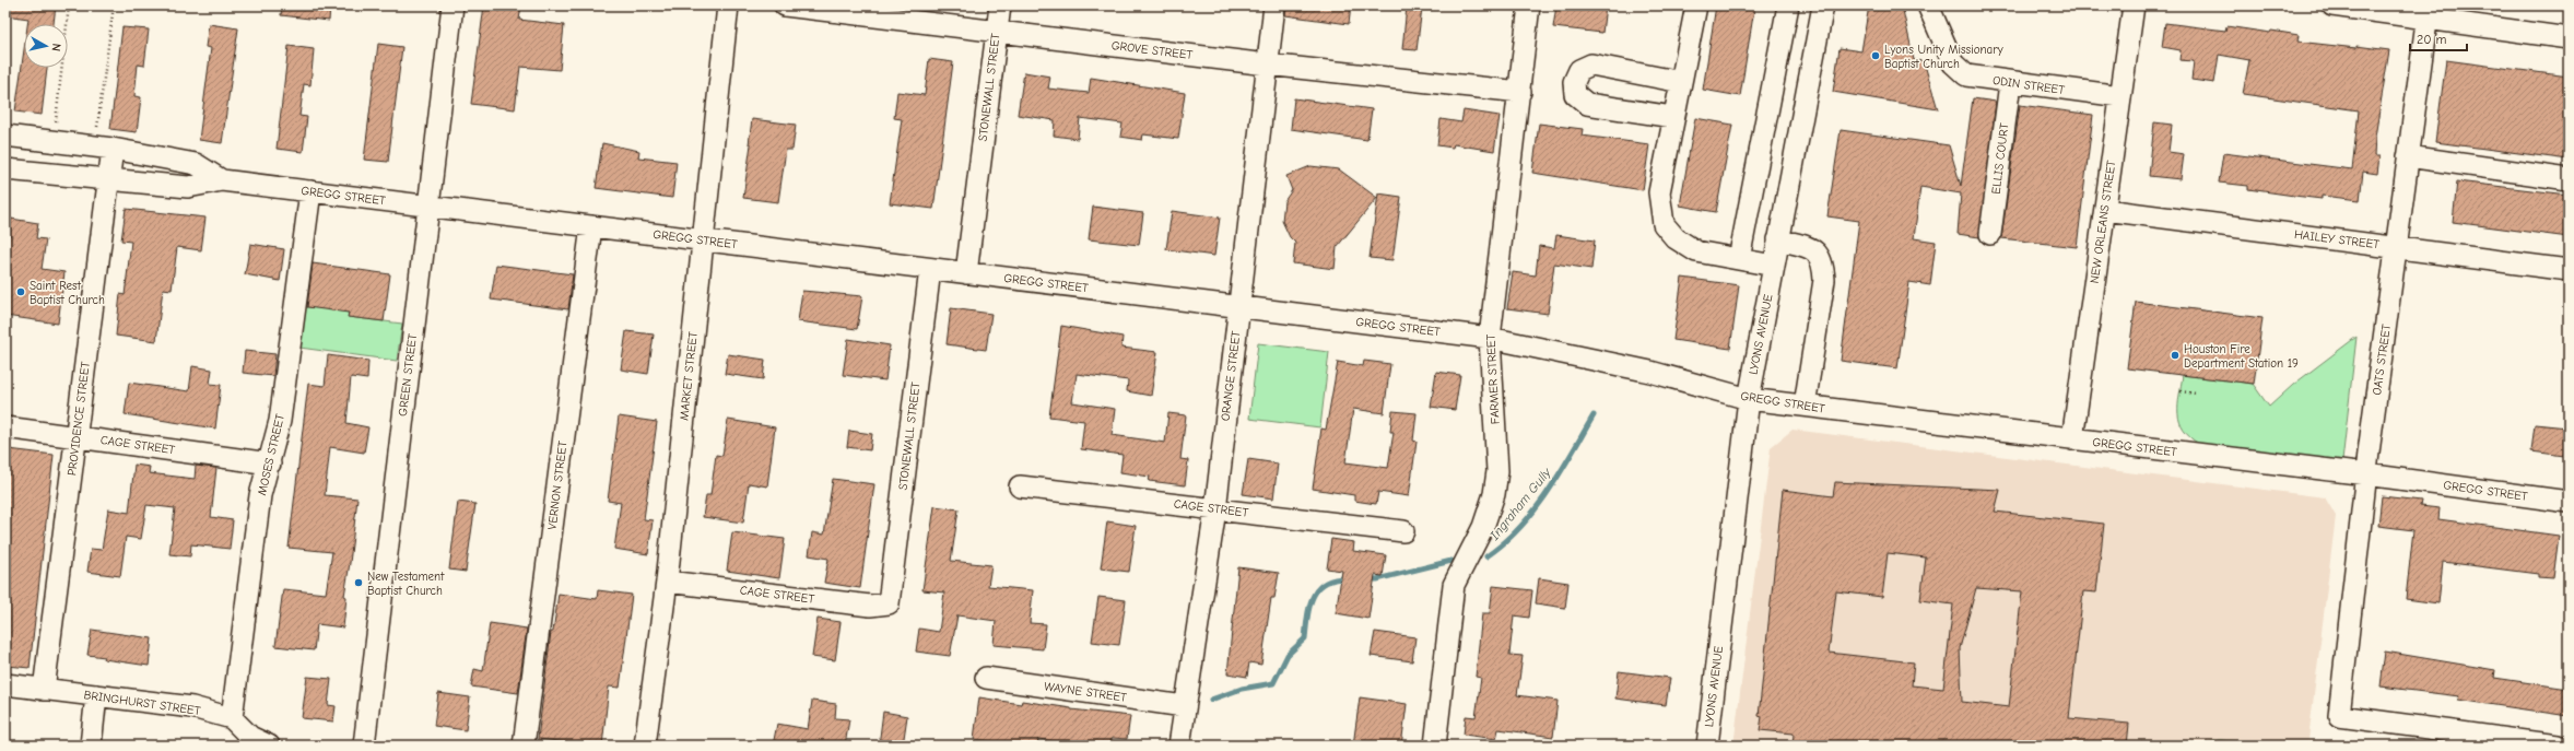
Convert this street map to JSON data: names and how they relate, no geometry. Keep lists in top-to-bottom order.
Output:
{
  "streets": {
    "street": [
      "GROVE STREET",
      "ODIN STREET",
      "STONEWALL STREET",
      "ELLIS COURT",
      "GREGG STREET",
      "NEW ORLEANS STREET",
      "HAILEY STREET",
      "LYONS AVENUE",
      "OATS STREET",
      "GREEN STREET",
      "MARKET STREET",
      "ORANGE STREET",
      "FARMER STREET",
      "PROVIDENCE STREET",
      "CAGE STREET",
      "MOSES STREET",
      "VERNON STREET",
      "WAYNE STREET",
      "BRINGHURST STREET"
    ]
  },
  "crossings": [
    ["GROVE STREET", "STONEWALL STREET"],
    ["GROVE STREET", "ORANGE STREET"],
    ["GROVE STREET", "FARMER STREET"],
    ["ODIN STREET", "ELLIS COURT"],
    ["ODIN STREET", "NEW ORLEANS STREET"],
    ["STONEWALL STREET", "GREGG STREET"],
    ["STONEWALL STREET", "CAGE STREET"],
    ["GREGG STREET", "NEW ORLEANS STREET"],
    ["GREGG STREET", "LYONS AVENUE"],
    ["GREGG STREET", "OATS STREET"],
    ["GREGG STREET", "GREEN STREET"],
    ["GREGG STREET", "MARKET STREET"],
    ["GREGG STREET", "ORANGE STREET"],
    ["GREGG STREET", "FARMER STREET"],
    ["GREGG STREET", "PROVIDENCE STREET"],
    ["GREGG STREET", "MOSES STREET"],
    ["GREGG STREET", "VERNON STREET"],
    ["NEW ORLEANS STREET", "HAILEY STREET"],
    ["HAILEY STREET", "OATS STREET"],
    ["MARKET STREET", "CAGE STREET"],
    ["ORANGE STREET", "CAGE STREET"],
    ["ORANGE STREET", "WAYNE STREET"],
    ["PROVIDENCE STREET", "CAGE STREET"],
    ["PROVIDENCE STREET", "BRINGHURST STREET"],
    ["CAGE STREET", "MOSES STREET"],
    ["MOSES STREET", "BRINGHURST STREET"]
  ],
  "water": ["Ingraham Gully"],
  "places": [
    "Lyons Unity Missionary Baptist Church",
    "Saint Rest Baptist Church",
    "Houston Fire Department Station 19",
    "New Testament Baptist Church"
  ],
  "scale_bar": "20 m",
  "north": "right"
}
